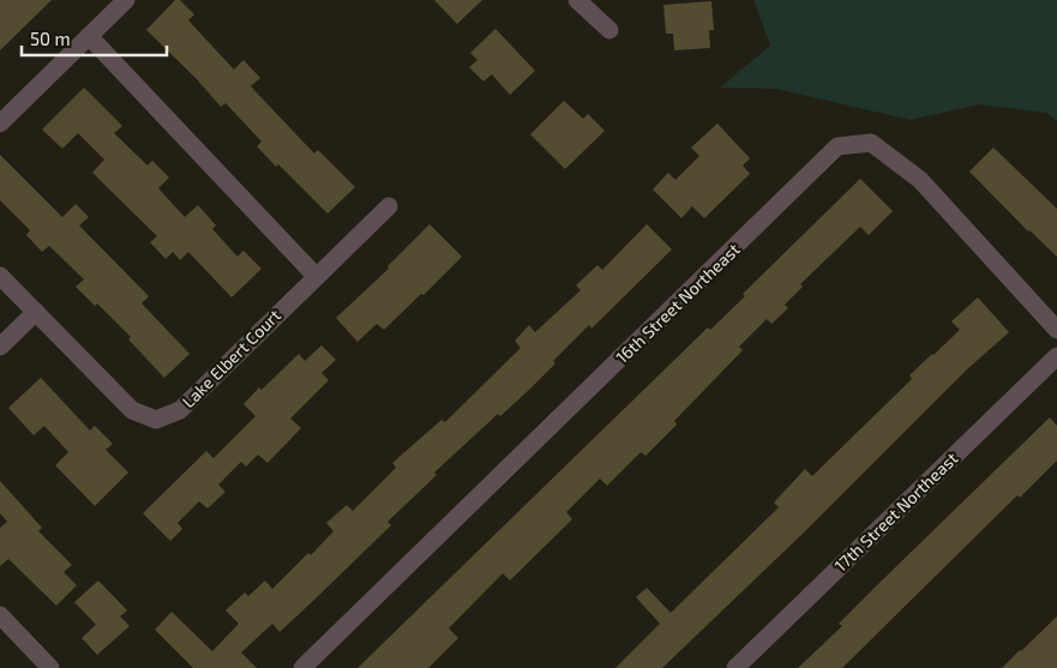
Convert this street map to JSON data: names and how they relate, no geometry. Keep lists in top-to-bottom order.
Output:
{
  "streets": {
    "street": ["16th Street Northeast", "Lake Elbert Court", "17th Street Northeast"]
  },
  "scale_bar": "50 m"
}
